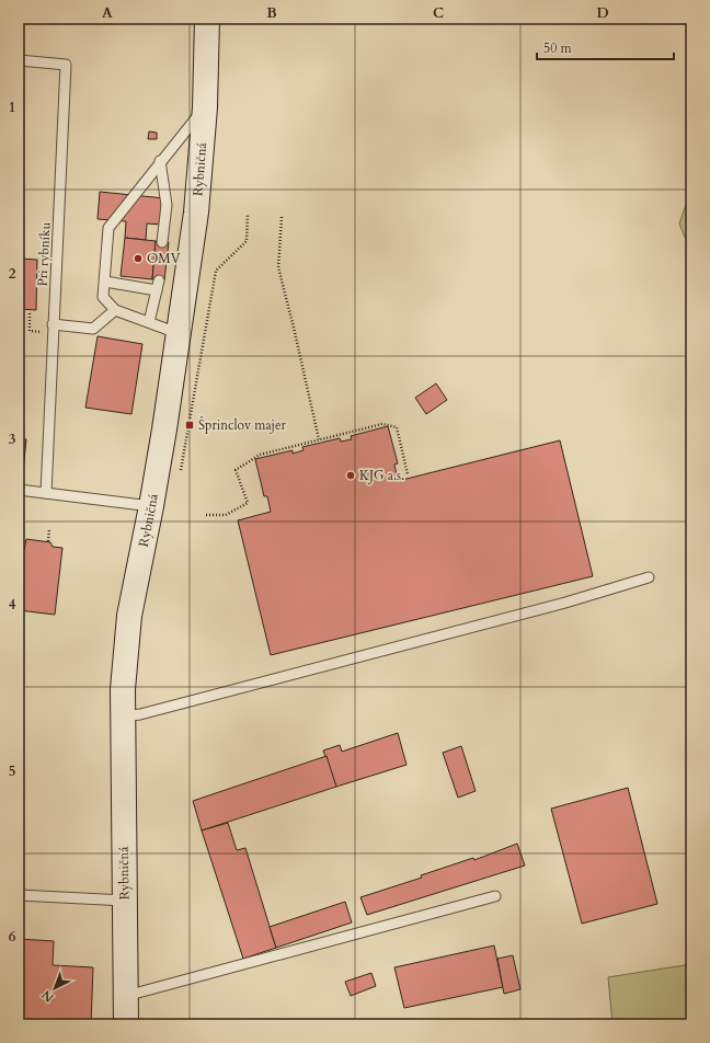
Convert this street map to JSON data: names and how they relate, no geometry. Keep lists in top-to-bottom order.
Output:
{
  "streets": {
    "main road": ["Rybničná"],
    "lane": ["Pri rybníku"]
  },
  "places": {
    "other": ["OMV", "KJG a.s."],
    "transit": ["Šprinclov majer"]
  },
  "scale_bar": "50 m",
  "north": "bottom left",
  "grid": {
    "columns": [
      "A",
      "B",
      "C",
      "D"
    ],
    "rows": [
      "1",
      "2",
      "3",
      "4",
      "5",
      "6"
    ]
  }
}
